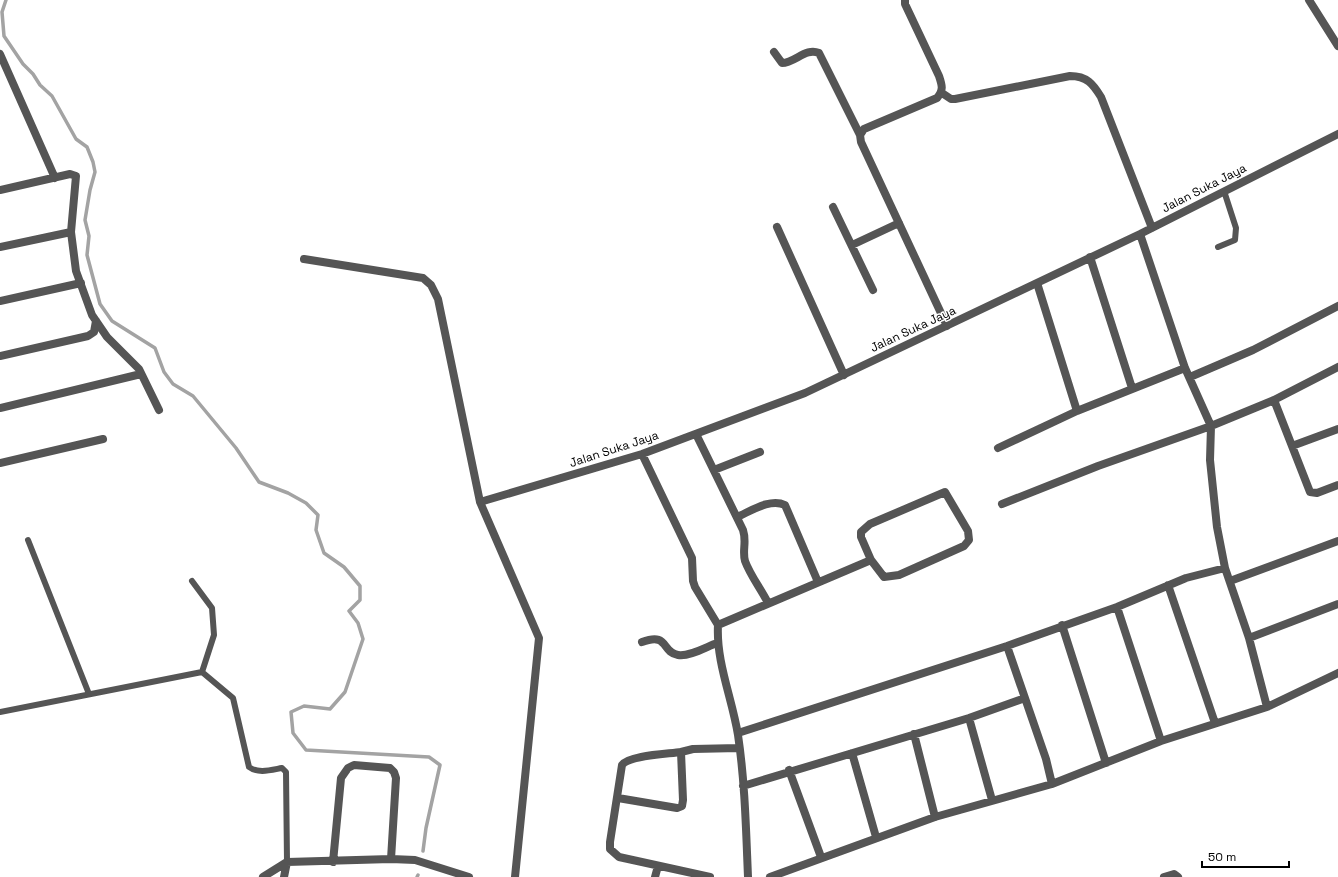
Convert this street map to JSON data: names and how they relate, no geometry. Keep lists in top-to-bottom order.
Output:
{
  "streets": {
    "street": ["Jalan Suka Jaya"]
  },
  "scale_bar": "50 m"
}
